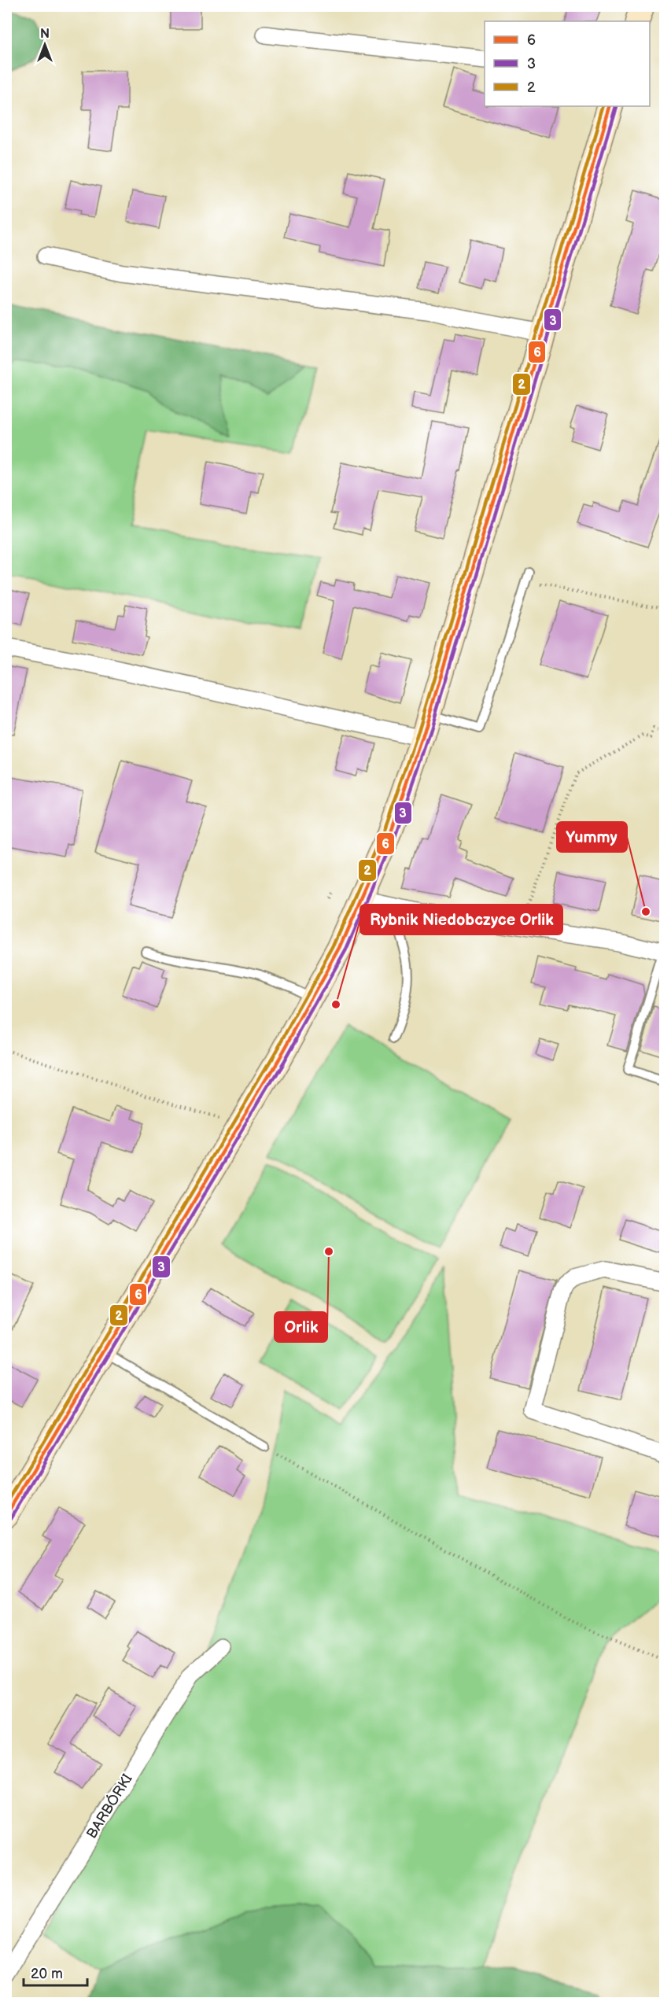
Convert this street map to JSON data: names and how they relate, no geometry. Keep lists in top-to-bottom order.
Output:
{
  "streets": {
    "street": ["BARBÓRKI"]
  },
  "places": ["Yummy", "Rybnik Niedobczyce Orlik", "Orlik"],
  "lines": ["transit line 6", "transit line 2", "transit line 3"],
  "legend": ["6", "3", "2"],
  "scale_bar": "20 m",
  "north": "top"
}
